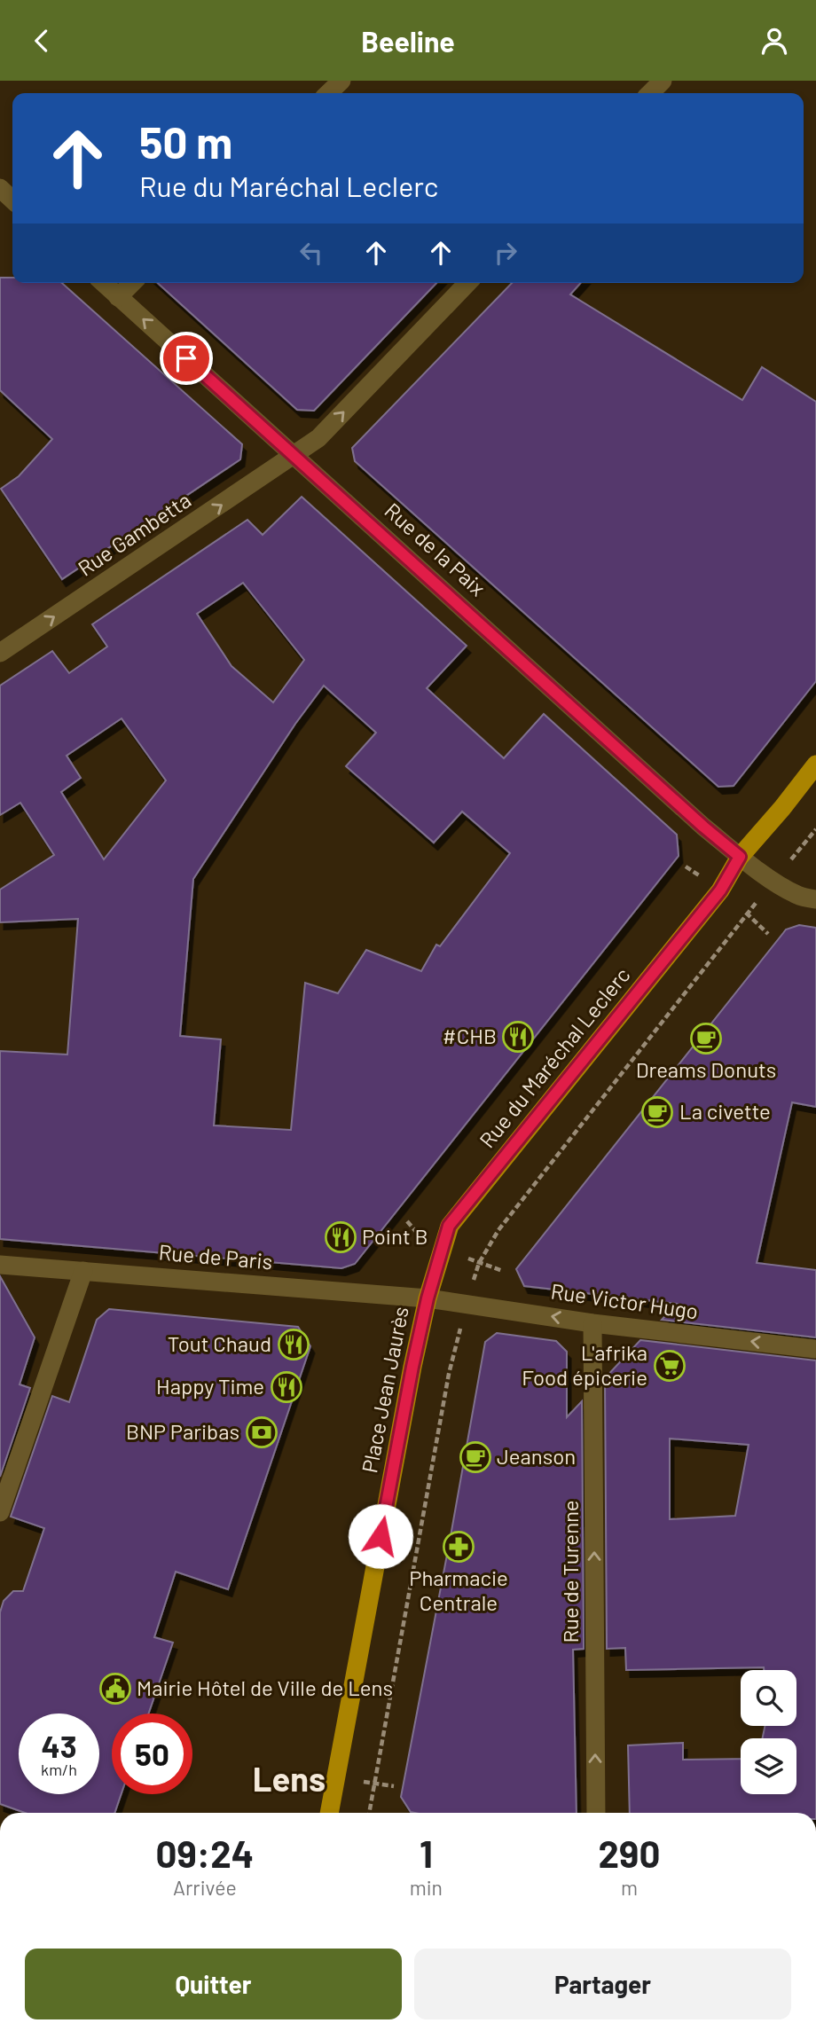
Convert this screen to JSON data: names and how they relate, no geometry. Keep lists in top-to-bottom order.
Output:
{
  "streets": {
    "main road": ["Rue du Maréchal Leclerc", "Place Jean Jaurès"],
    "street": [
      "Rue Gambetta",
      "Rue de la Paix",
      "Rue de Paris",
      "Rue Victor Hugo",
      "Rue de Turenne"
    ]
  },
  "crossings": [
    ["Rue Gambetta", "Rue de la Paix"],
    ["Rue de la Paix", "Rue du Maréchal Leclerc"],
    ["Rue du Maréchal Leclerc", "Rue de Paris"],
    ["Rue du Maréchal Leclerc", "Rue Victor Hugo"],
    ["Rue du Maréchal Leclerc", "Place Jean Jaurès"],
    ["Rue de Paris", "Rue Victor Hugo"],
    ["Rue de Paris", "Place Jean Jaurès"],
    ["Rue Victor Hugo", "Place Jean Jaurès"],
    ["Rue Victor Hugo", "Rue de Turenne"]
  ],
  "one_way": ["Rue Gambetta", "Rue Victor Hugo", "Rue de Turenne"],
  "districts": ["Lens"],
  "places": {
    "restaurant": [
      "#CHB",
      "Point B",
      "Tout Chaud",
      "Happy Time"
    ],
    "cafe": ["Dreams Donuts", "La civette", "Jeanson"],
    "supermarket": ["L'afrika Food épicerie"],
    "bank": ["BNP Paribas"],
    "pharmacy": ["Pharmacie Centrale"],
    "public building": ["Mairie Hôtel de Ville de Lens"]
  },
  "page": {
    "header": "Beeline",
    "turn": ["50 m", "Rue du Maréchal Leclerc"],
    "speed": "43 km/h",
    "limit": "50",
    "eta": [
      "09:24",
      "Arrivée",
      "1",
      "min",
      "290",
      "m"
    ],
    "buttons": ["Quitter", "Partager"]
  }
}
